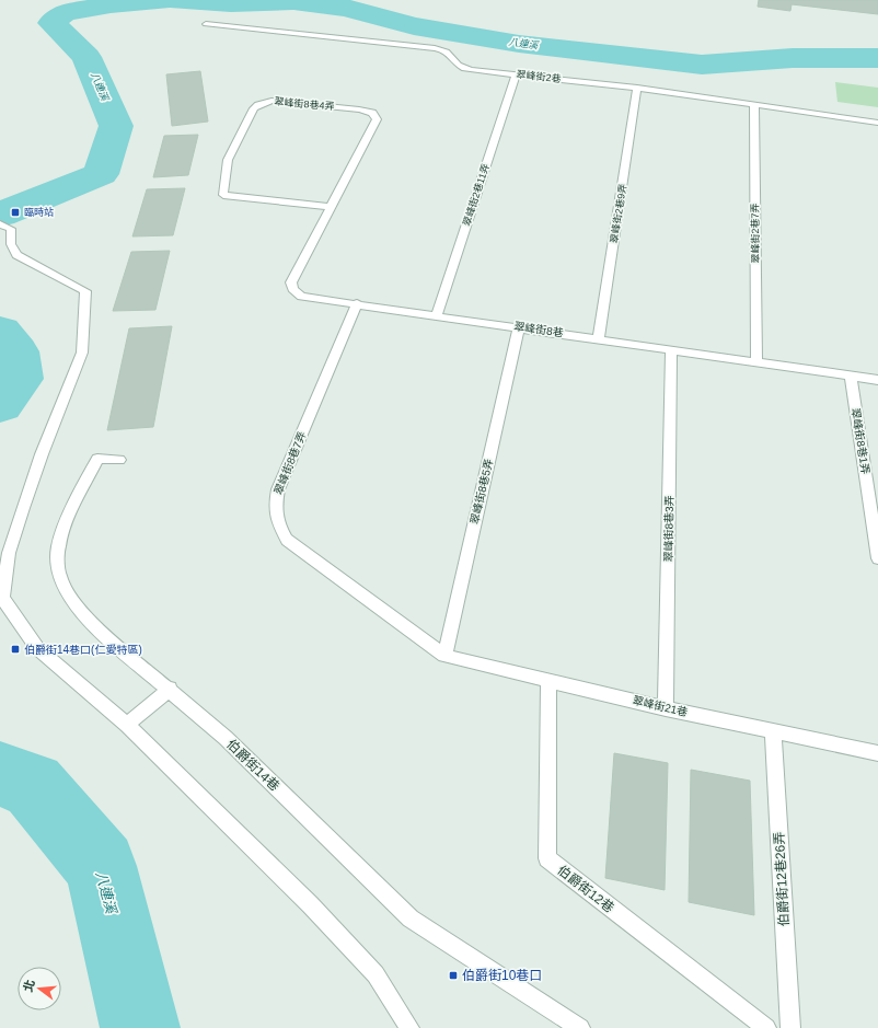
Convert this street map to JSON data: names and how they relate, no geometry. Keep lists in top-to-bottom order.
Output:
{
  "streets": {
    "street": [
      "翠峰街2巷",
      "翠峰街8巷4弄",
      "翠峰街2巷11弄",
      "翠峰街2巷9弄",
      "翠峰街2巷7弄",
      "翠峰街8巷",
      "翠峰街8巷1弄",
      "翠峰街8巷7弄",
      "翠峰街8巷5弄",
      "翠峰街8巷3弄",
      "翠峰街21巷",
      "伯爵街14巷",
      "伯爵街12巷26弄",
      "伯爵街12巷"
    ]
  },
  "crossings": [
    ["翠峰街2巷", "翠峰街2巷11弄"],
    ["翠峰街2巷", "翠峰街2巷9弄"],
    ["翠峰街2巷", "翠峰街2巷7弄"],
    ["翠峰街8巷4弄", "翠峰街8巷"],
    ["翠峰街2巷11弄", "翠峰街8巷"],
    ["翠峰街2巷9弄", "翠峰街8巷"],
    ["翠峰街2巷7弄", "翠峰街8巷"],
    ["翠峰街8巷", "翠峰街8巷1弄"],
    ["翠峰街8巷", "翠峰街8巷7弄"],
    ["翠峰街8巷", "翠峰街8巷5弄"],
    ["翠峰街8巷", "翠峰街8巷3弄"],
    ["翠峰街8巷7弄", "翠峰街8巷5弄"],
    ["翠峰街8巷7弄", "翠峰街21巷"],
    ["翠峰街8巷5弄", "翠峰街21巷"],
    ["翠峰街8巷3弄", "翠峰街21巷"],
    ["翠峰街21巷", "伯爵街12巷26弄"],
    ["翠峰街21巷", "伯爵街12巷"]
  ],
  "water": ["八連溪"],
  "places": {
    "transit": ["臨時站", "伯爵街14巷口(仁愛特區)", "伯爵街10巷口"]
  },
  "north": "left"
}
